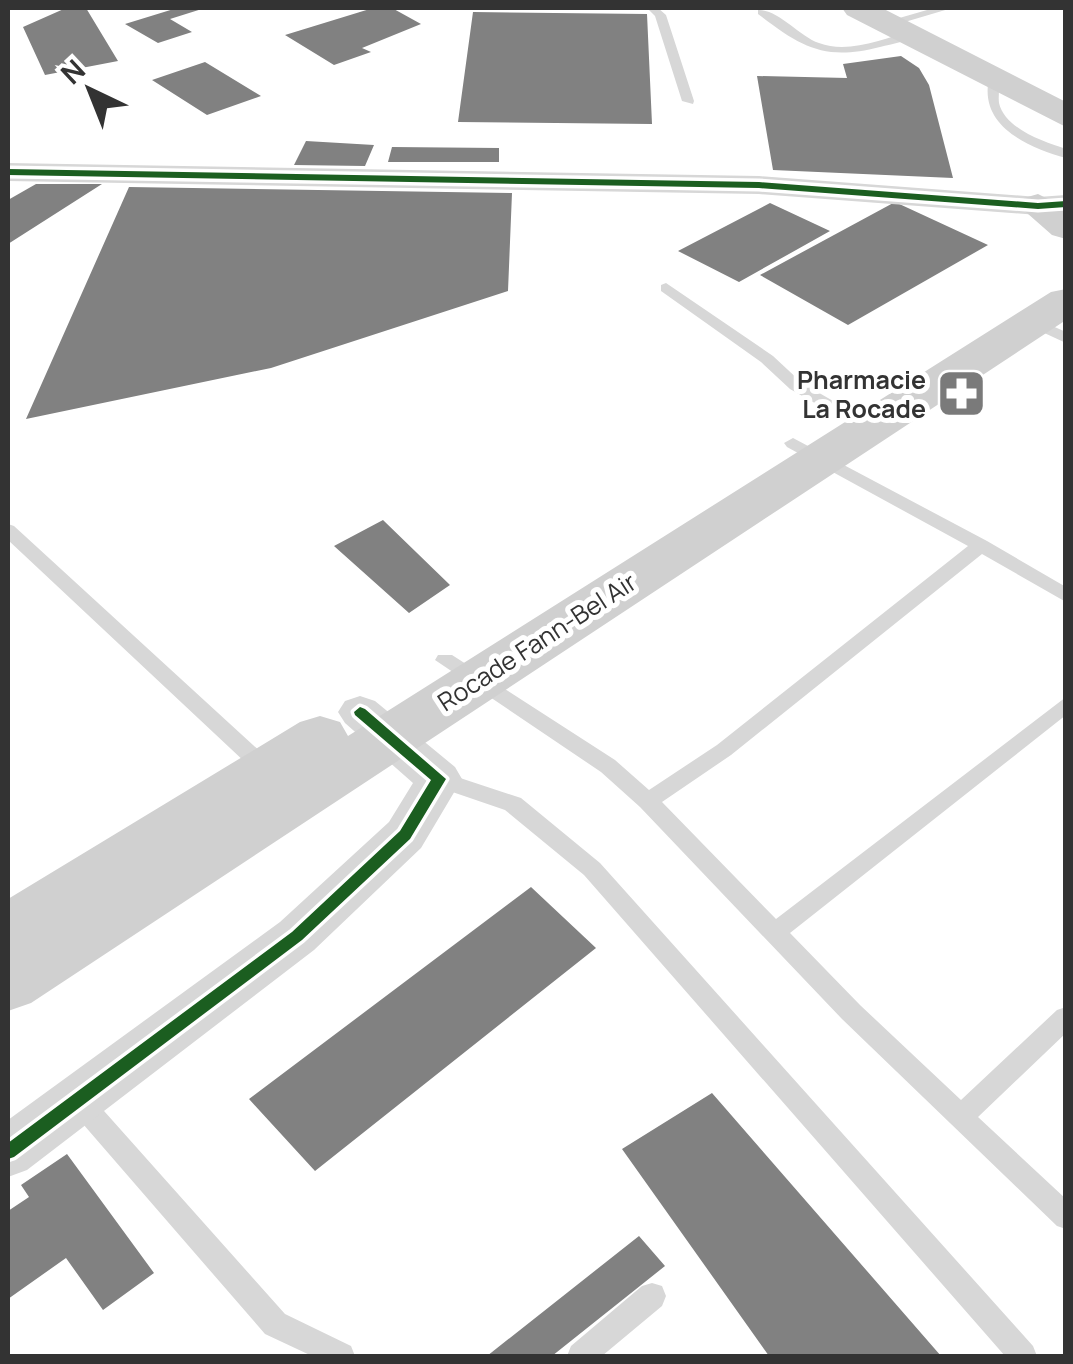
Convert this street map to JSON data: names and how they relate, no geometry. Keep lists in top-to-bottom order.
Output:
{
  "streets": {
    "main road": ["Rocade Fann-Bel Air"]
  },
  "places": {
    "pharmacy": ["Pharmacie La Rocade"]
  },
  "north": "top left"
}
